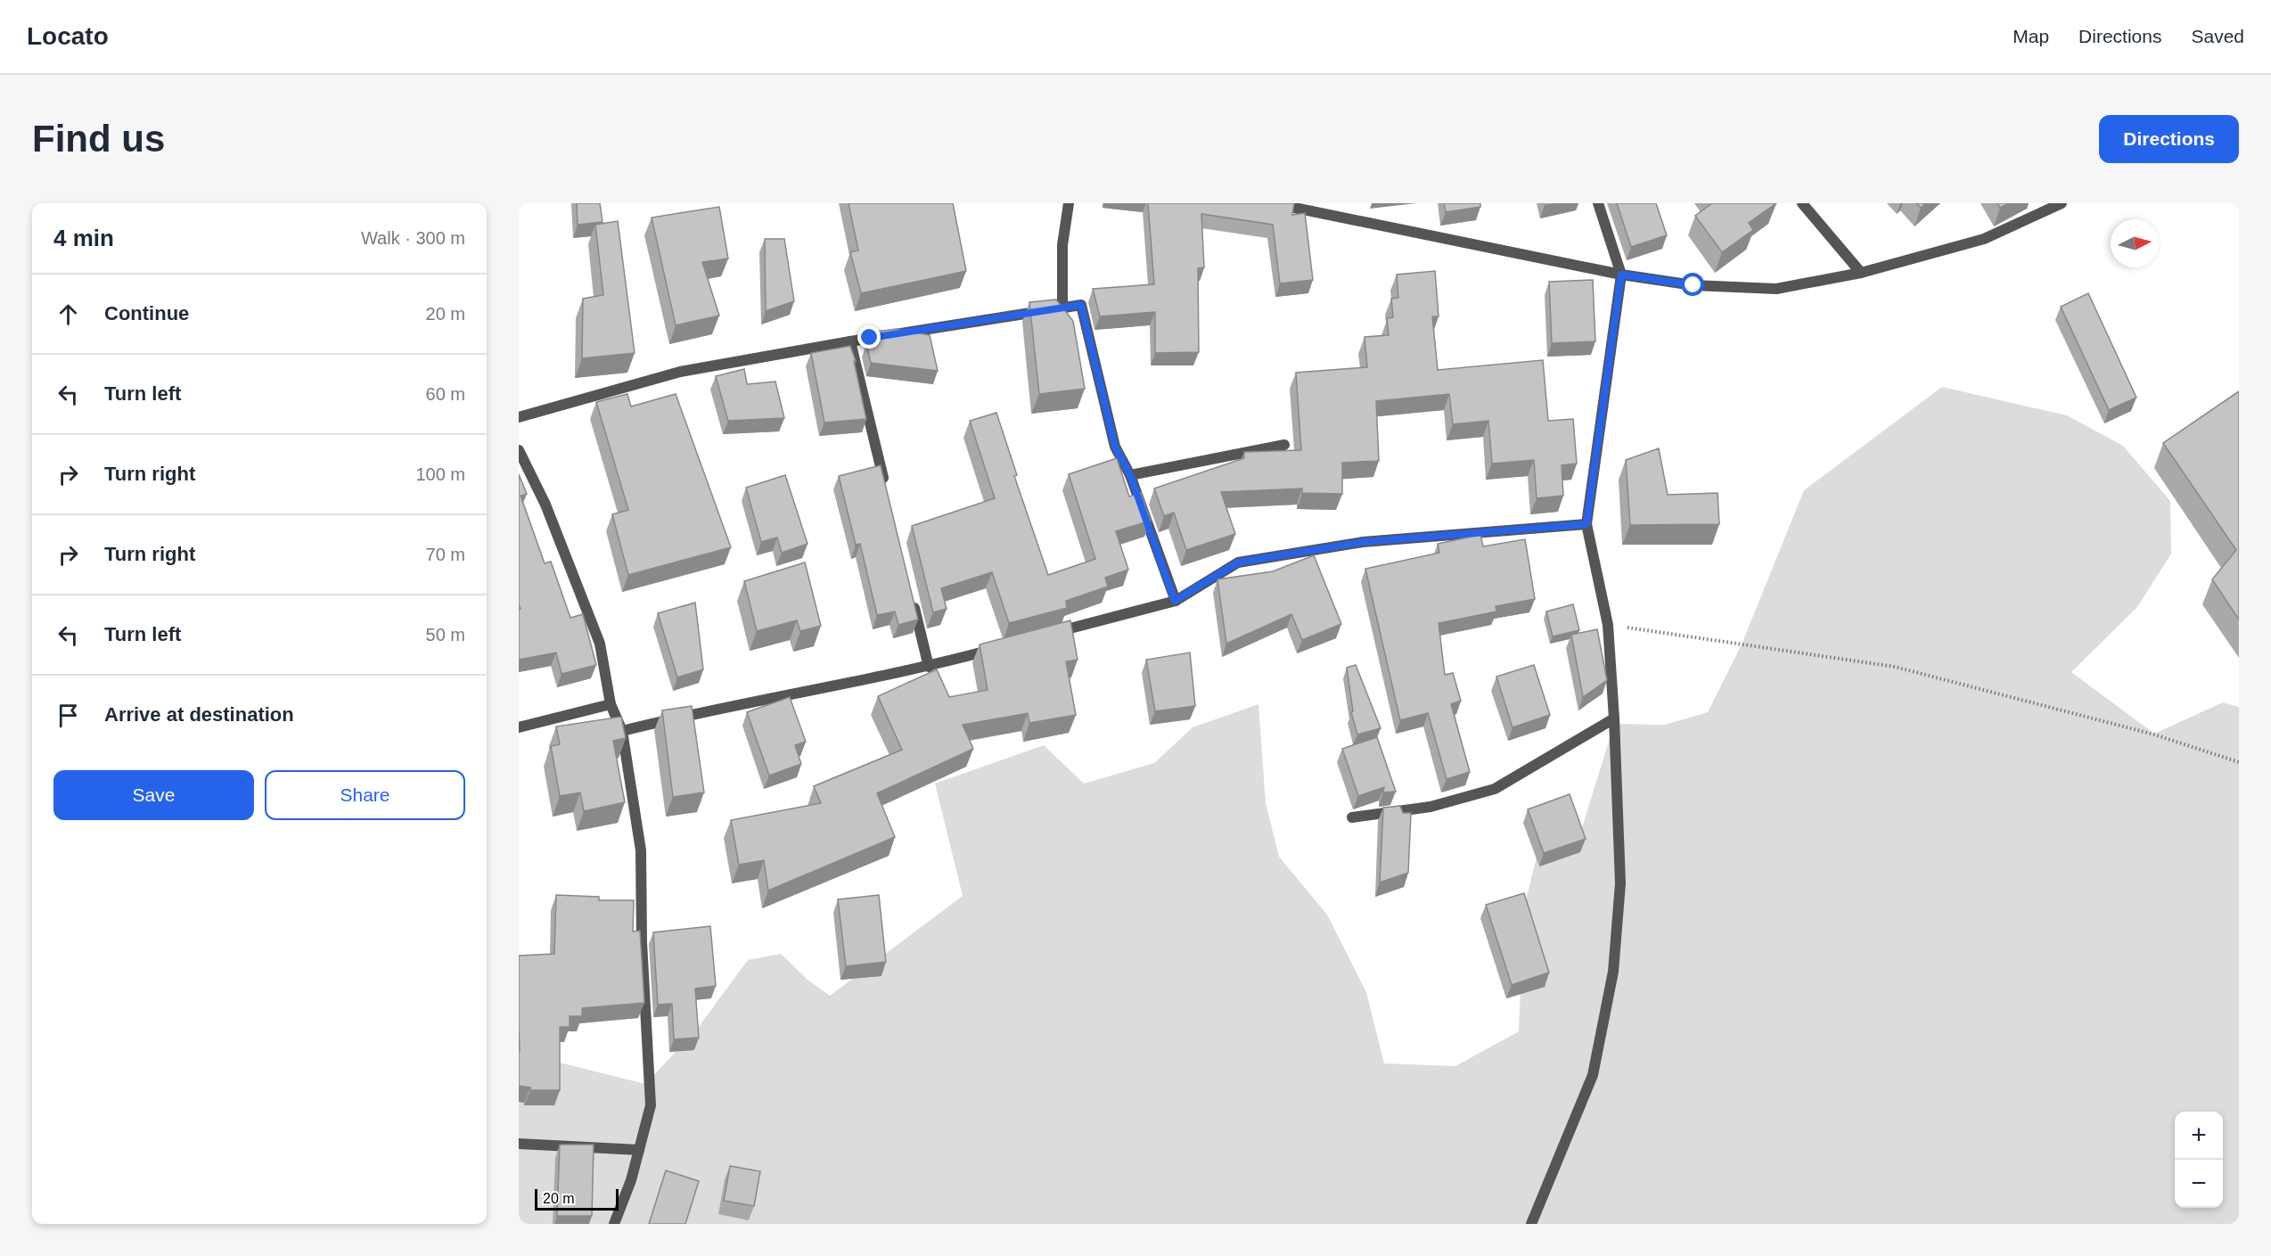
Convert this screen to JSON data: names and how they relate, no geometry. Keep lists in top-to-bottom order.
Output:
{
  "scale_bar": "20 m",
  "north": "right",
  "page": {
    "header": "Locato",
    "nav": ["Map", "Directions", "Saved"],
    "buttons": [
      "Directions",
      ["Save", "Share"]
    ],
    "title": "Find us",
    "heading": ["4 min", "Walk · 300 m"],
    "list": [
      ["Continue", "20 m"],
      ["Turn left", "60 m"],
      ["Turn right", "100 m"],
      ["Turn right", "70 m"],
      ["Turn left", "50 m"],
      "Arrive at destination"
    ],
    "map_buttons": ["+", "−"],
    "scale": "20 m"
  }
}
